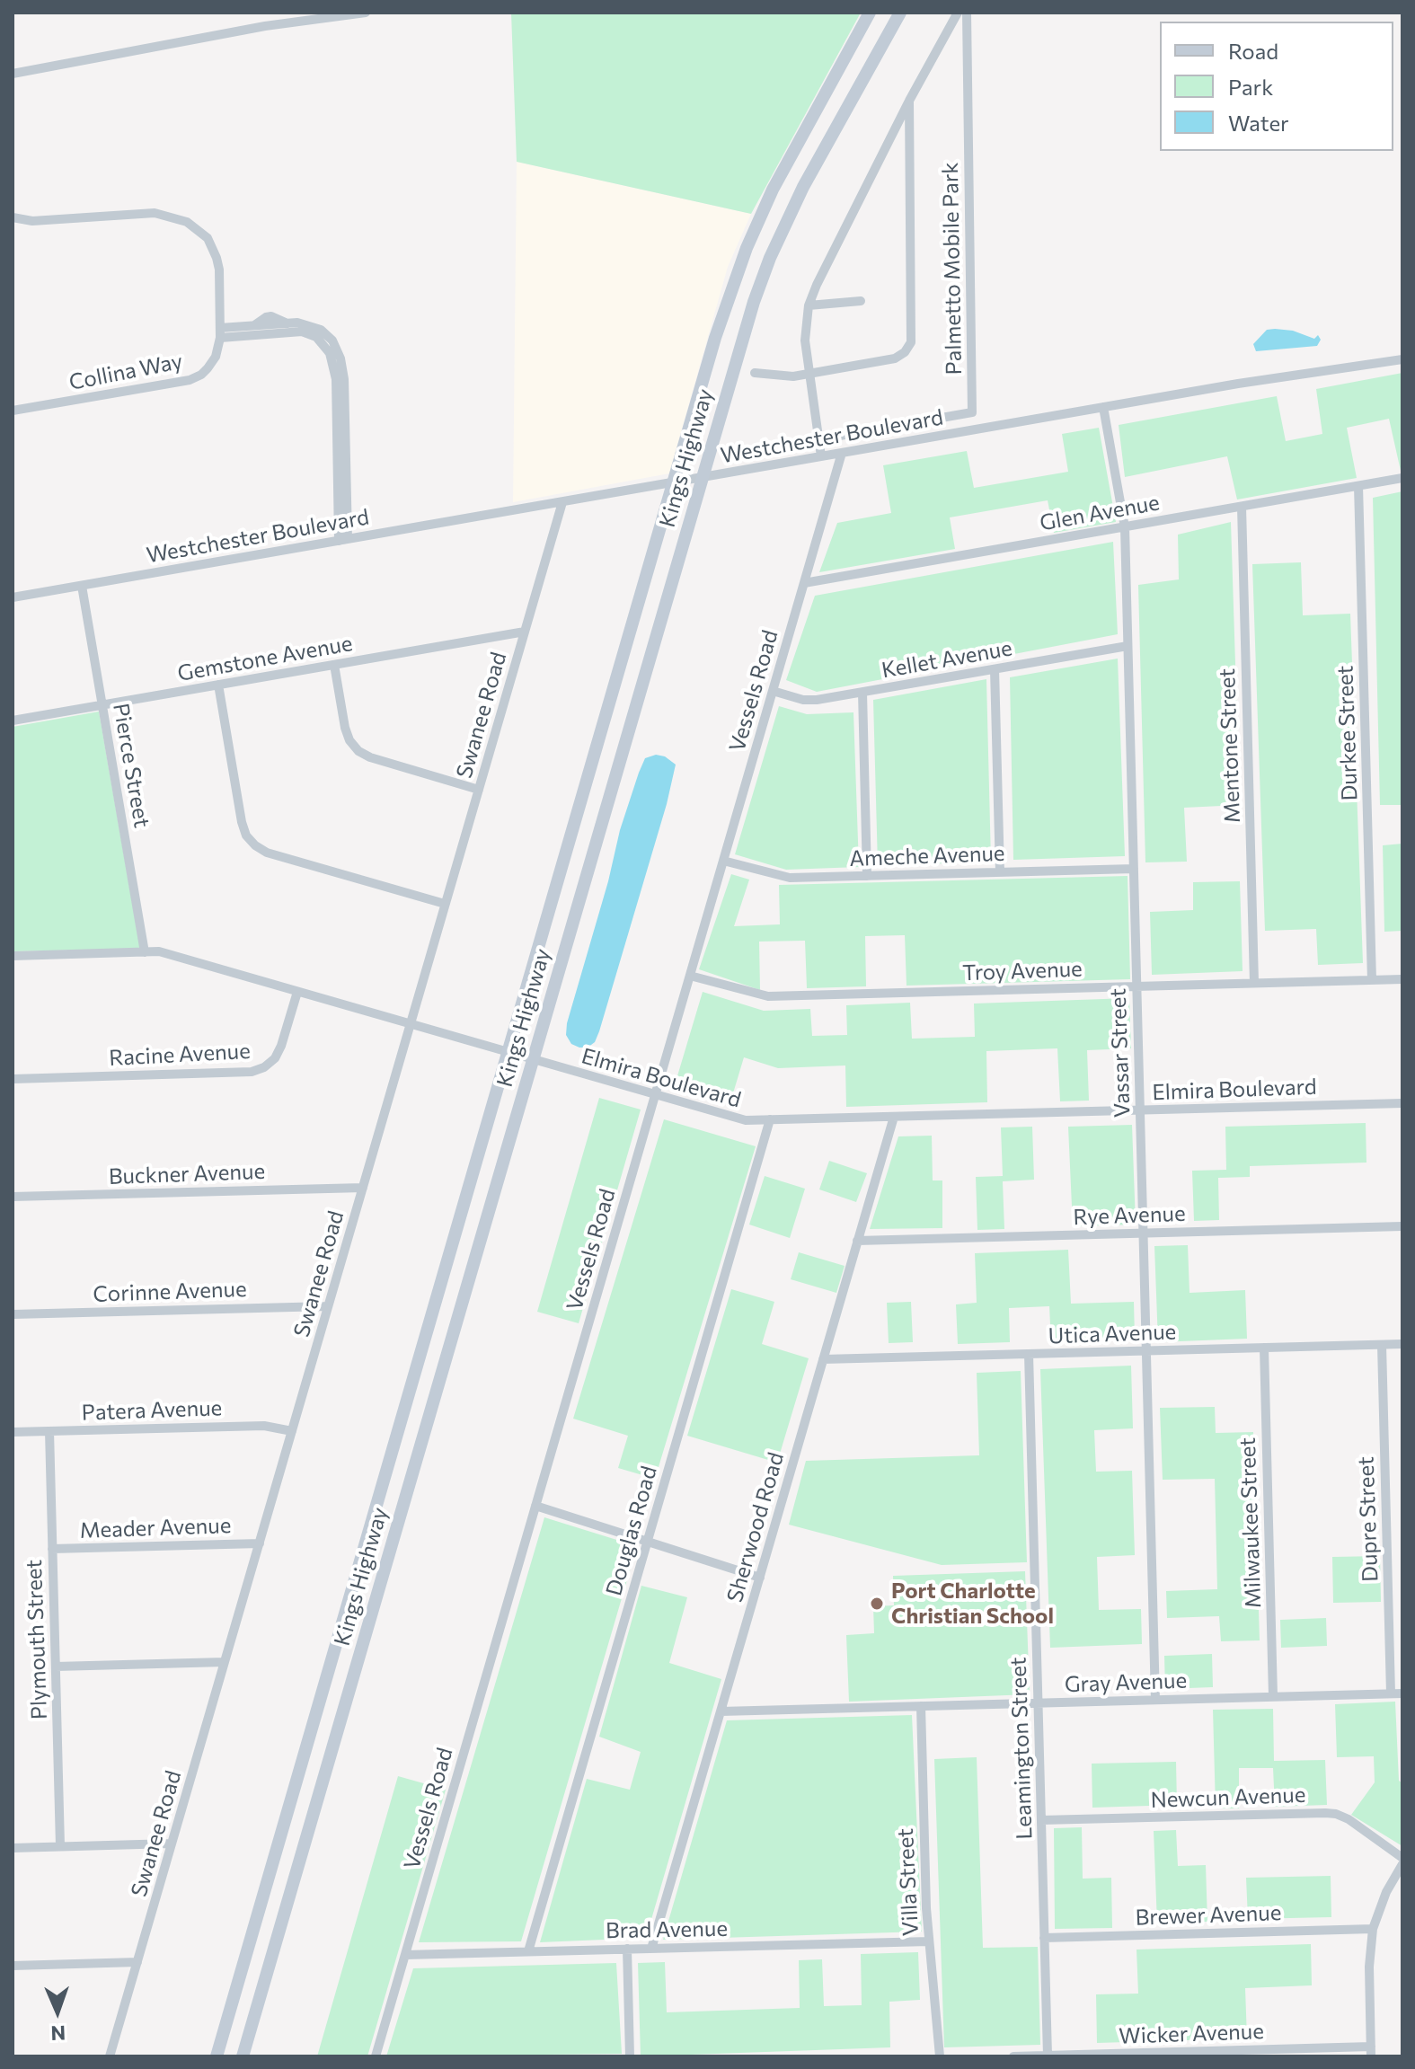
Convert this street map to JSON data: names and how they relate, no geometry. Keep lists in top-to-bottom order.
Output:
{
  "streets": {
    "main road": ["Kings Highway"],
    "street": [
      "Palmetto Mobile Park",
      "Collina Way",
      "Westchester Boulevard",
      "Glen Avenue",
      "Gemstone Avenue",
      "Kellet Avenue",
      "Vessels Road",
      "Swanee Road",
      "Durkee Street",
      "Mentone Street",
      "Pierce Street",
      "Ameche Avenue",
      "Troy Avenue",
      "Vassar Street",
      "Racine Avenue",
      "Elmira Boulevard",
      "Buckner Avenue",
      "Rye Avenue",
      "Corinne Avenue",
      "Utica Avenue",
      "Patera Avenue",
      "Dupre Street",
      "Milwaukee Street",
      "Sherwood Road",
      "Meader Avenue",
      "Douglas Road",
      "Plymouth Street",
      "Gray Avenue",
      "Leamington Street",
      "Newcun Avenue",
      "Villa Street",
      "Brewer Avenue",
      "Brad Avenue",
      "Wicker Avenue"
    ]
  },
  "crossings": [
    ["Palmetto Mobile Park", "Westchester Boulevard"],
    ["Westchester Boulevard", "Kings Highway"],
    ["Westchester Boulevard", "Vessels Road"],
    ["Westchester Boulevard", "Swanee Road"],
    ["Westchester Boulevard", "Pierce Street"],
    ["Westchester Boulevard", "Vassar Street"],
    ["Kings Highway", "Elmira Boulevard"],
    ["Glen Avenue", "Vessels Road"],
    ["Glen Avenue", "Durkee Street"],
    ["Glen Avenue", "Mentone Street"],
    ["Glen Avenue", "Vassar Street"],
    ["Gemstone Avenue", "Swanee Road"],
    ["Gemstone Avenue", "Pierce Street"],
    ["Kellet Avenue", "Vessels Road"],
    ["Kellet Avenue", "Vassar Street"],
    ["Vessels Road", "Ameche Avenue"],
    ["Vessels Road", "Troy Avenue"],
    ["Vessels Road", "Elmira Boulevard"],
    ["Vessels Road", "Brad Avenue"],
    ["Swanee Road", "Elmira Boulevard"],
    ["Swanee Road", "Buckner Avenue"],
    ["Swanee Road", "Corinne Avenue"],
    ["Swanee Road", "Patera Avenue"],
    ["Swanee Road", "Meader Avenue"],
    ["Durkee Street", "Troy Avenue"],
    ["Mentone Street", "Troy Avenue"],
    ["Pierce Street", "Elmira Boulevard"],
    ["Ameche Avenue", "Vassar Street"],
    ["Troy Avenue", "Vassar Street"],
    ["Vassar Street", "Elmira Boulevard"],
    ["Vassar Street", "Rye Avenue"],
    ["Vassar Street", "Utica Avenue"],
    ["Vassar Street", "Gray Avenue"],
    ["Racine Avenue", "Elmira Boulevard"],
    ["Elmira Boulevard", "Sherwood Road"],
    ["Elmira Boulevard", "Douglas Road"],
    ["Rye Avenue", "Sherwood Road"],
    ["Utica Avenue", "Dupre Street"],
    ["Utica Avenue", "Milwaukee Street"],
    ["Utica Avenue", "Sherwood Road"],
    ["Utica Avenue", "Leamington Street"],
    ["Patera Avenue", "Plymouth Street"],
    ["Dupre Street", "Gray Avenue"],
    ["Milwaukee Street", "Gray Avenue"],
    ["Sherwood Road", "Gray Avenue"],
    ["Sherwood Road", "Brad Avenue"],
    ["Meader Avenue", "Plymouth Street"],
    ["Douglas Road", "Brad Avenue"],
    ["Gray Avenue", "Leamington Street"],
    ["Gray Avenue", "Villa Street"],
    ["Leamington Street", "Newcun Avenue"],
    ["Leamington Street", "Brewer Avenue"],
    ["Leamington Street", "Wicker Avenue"],
    ["Villa Street", "Brad Avenue"]
  ],
  "places": ["Port Charlotte Christian School"],
  "legend": ["Road", "Park", "Water"],
  "north": "bottom"
}
